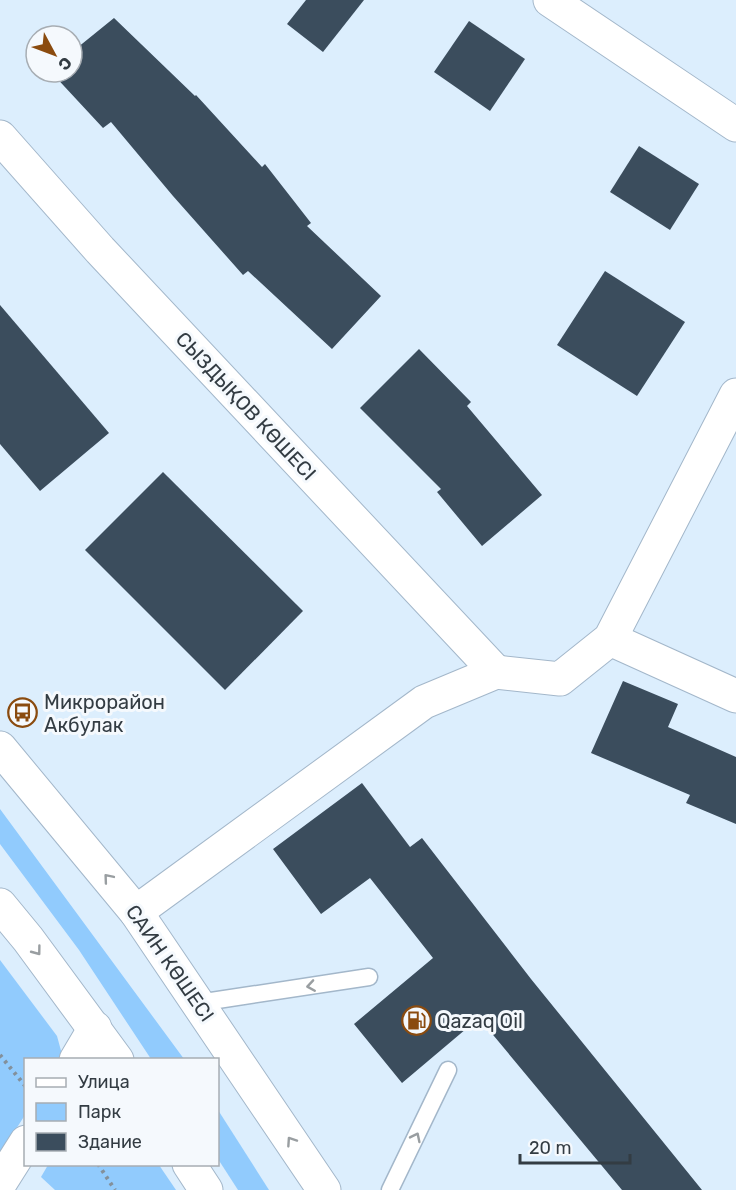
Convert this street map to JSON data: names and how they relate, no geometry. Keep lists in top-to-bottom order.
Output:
{
  "streets": {
    "main road": ["СЫЗДЫҚОВ КӨШЕСІ", "САИН КӨШЕСІ"]
  },
  "one_way": ["САИН КӨШЕСІ"],
  "places": {
    "bus stop": ["Микрорайон Акбулак"],
    "fuel station": ["Qazaq Oil"]
  },
  "legend": ["Улица", "Парк", "Здание"],
  "scale_bar": "20 m",
  "north": "bottom right"
}
